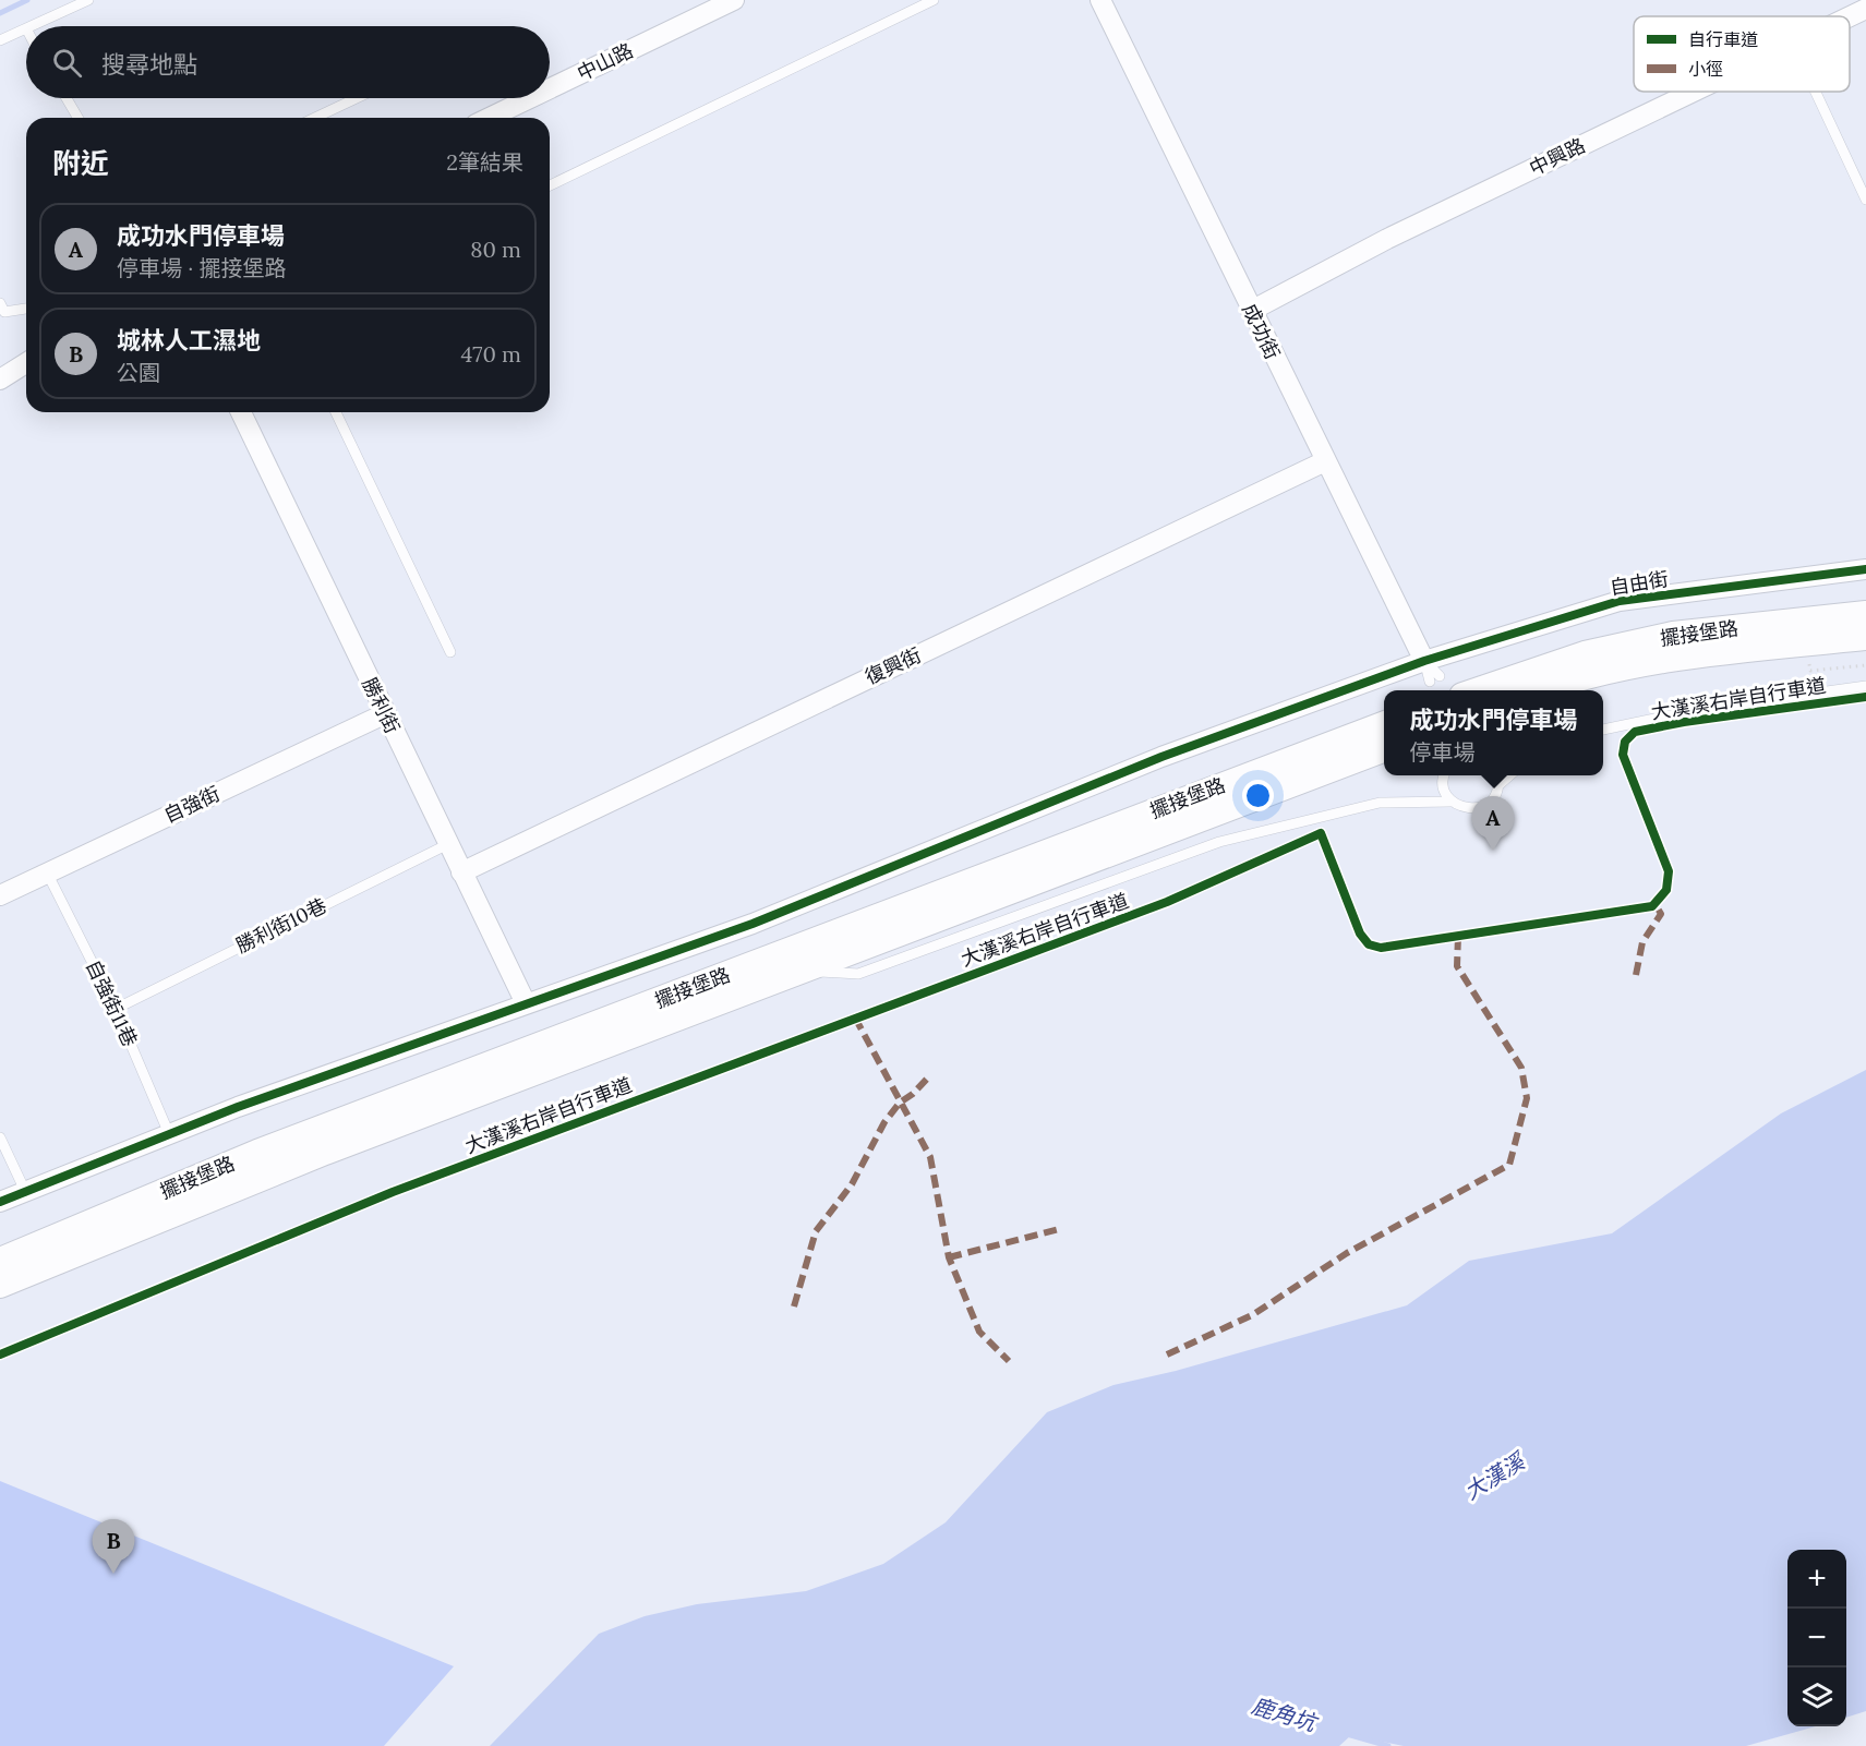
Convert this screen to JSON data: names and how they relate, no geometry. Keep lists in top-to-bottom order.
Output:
{
  "streets": {
    "street": [
      "中山路",
      "中興路",
      "成功街",
      "自由街",
      "擺接堡路",
      "復興街",
      "勝利街",
      "自強街"
    ],
    "lane": ["勝利街10巷", "自強街11巷"],
    "cycle path": ["大漢溪右岸自行車道"]
  },
  "crossings": [
    ["中興路", "成功街"],
    ["成功街", "自由街"],
    ["成功街", "復興街"],
    ["自由街", "勝利街"],
    ["自由街", "自強街11巷"],
    ["復興街", "勝利街"],
    ["勝利街", "自強街"],
    ["勝利街", "勝利街10巷"],
    ["自強街", "自強街11巷"],
    ["勝利街10巷", "自強街11巷"]
  ],
  "water": ["大漢溪", "鹿角坑"],
  "legend": ["自行車道", "小徑"],
  "page": {
    "search": "搜尋地點",
    "heading": ["附近", "2筆結果"],
    "list": [
      {
        "mark": "A",
        "name": "成功水門停車場",
        "note": "停車場 · 擺接堡路",
        "value": "80 m"
      },
      {
        "mark": "B",
        "name": "城林人工濕地",
        "note": "公園",
        "value": "470 m"
      }
    ],
    "popup": ["成功水門停車場", "停車場"],
    "pins": ["A", "B"],
    "map_buttons": ["+", "−"]
  }
}
